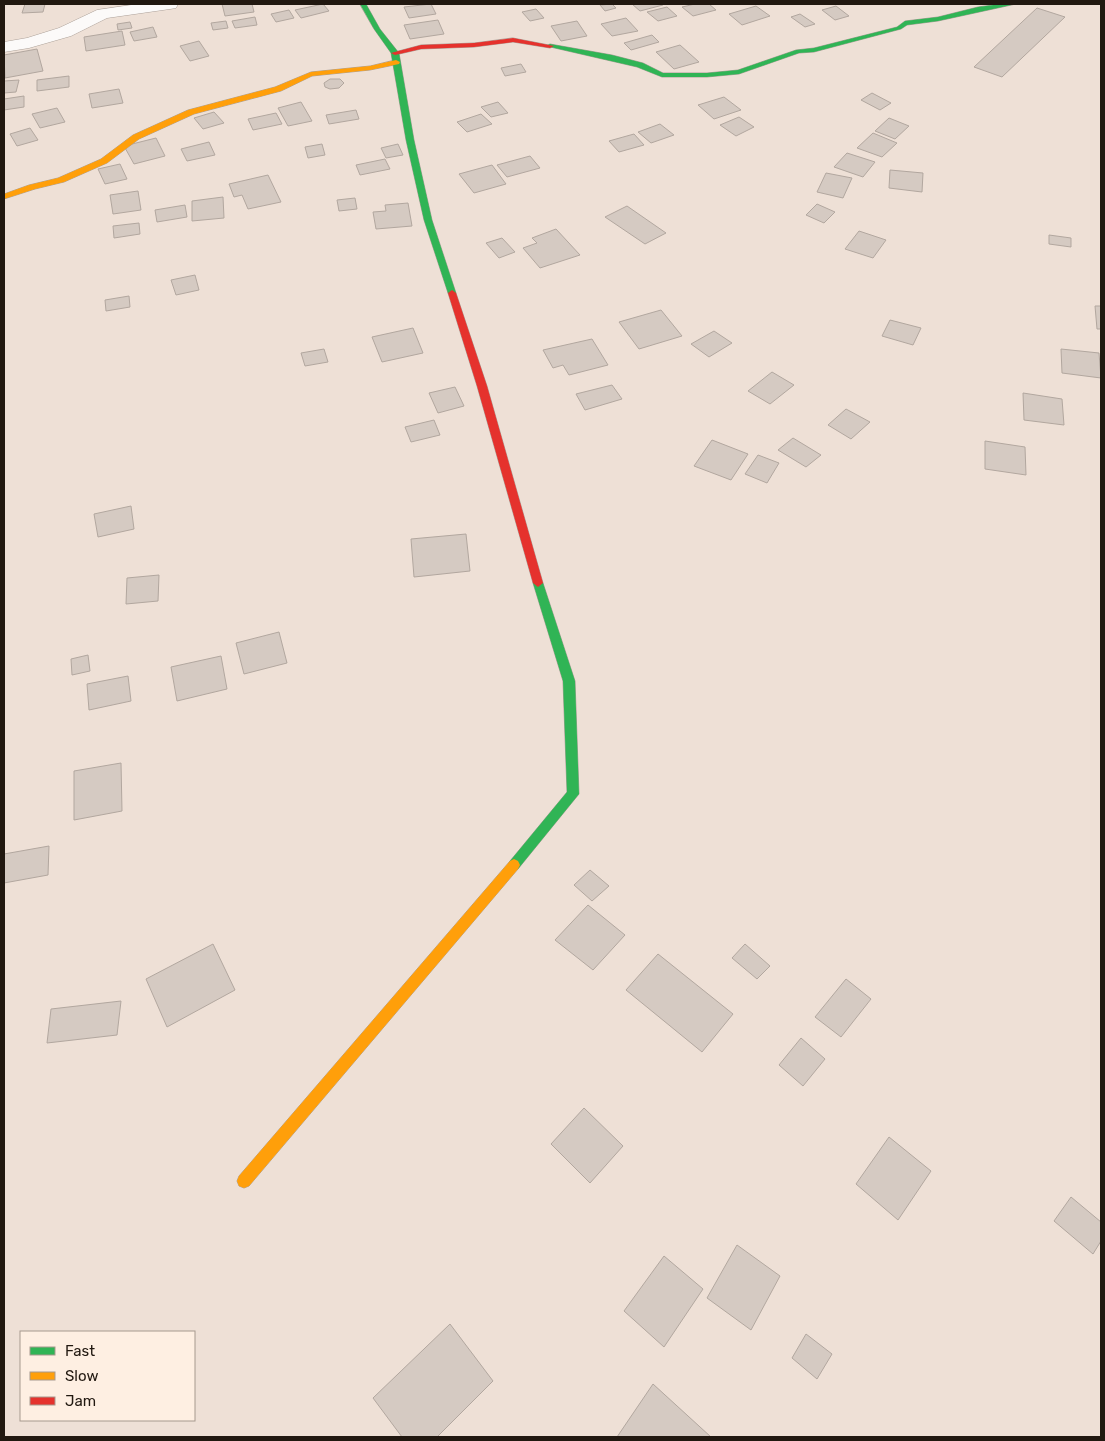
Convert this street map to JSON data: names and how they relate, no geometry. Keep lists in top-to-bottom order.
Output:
{
  "legend": ["Fast", "Slow", "Jam"]
}
